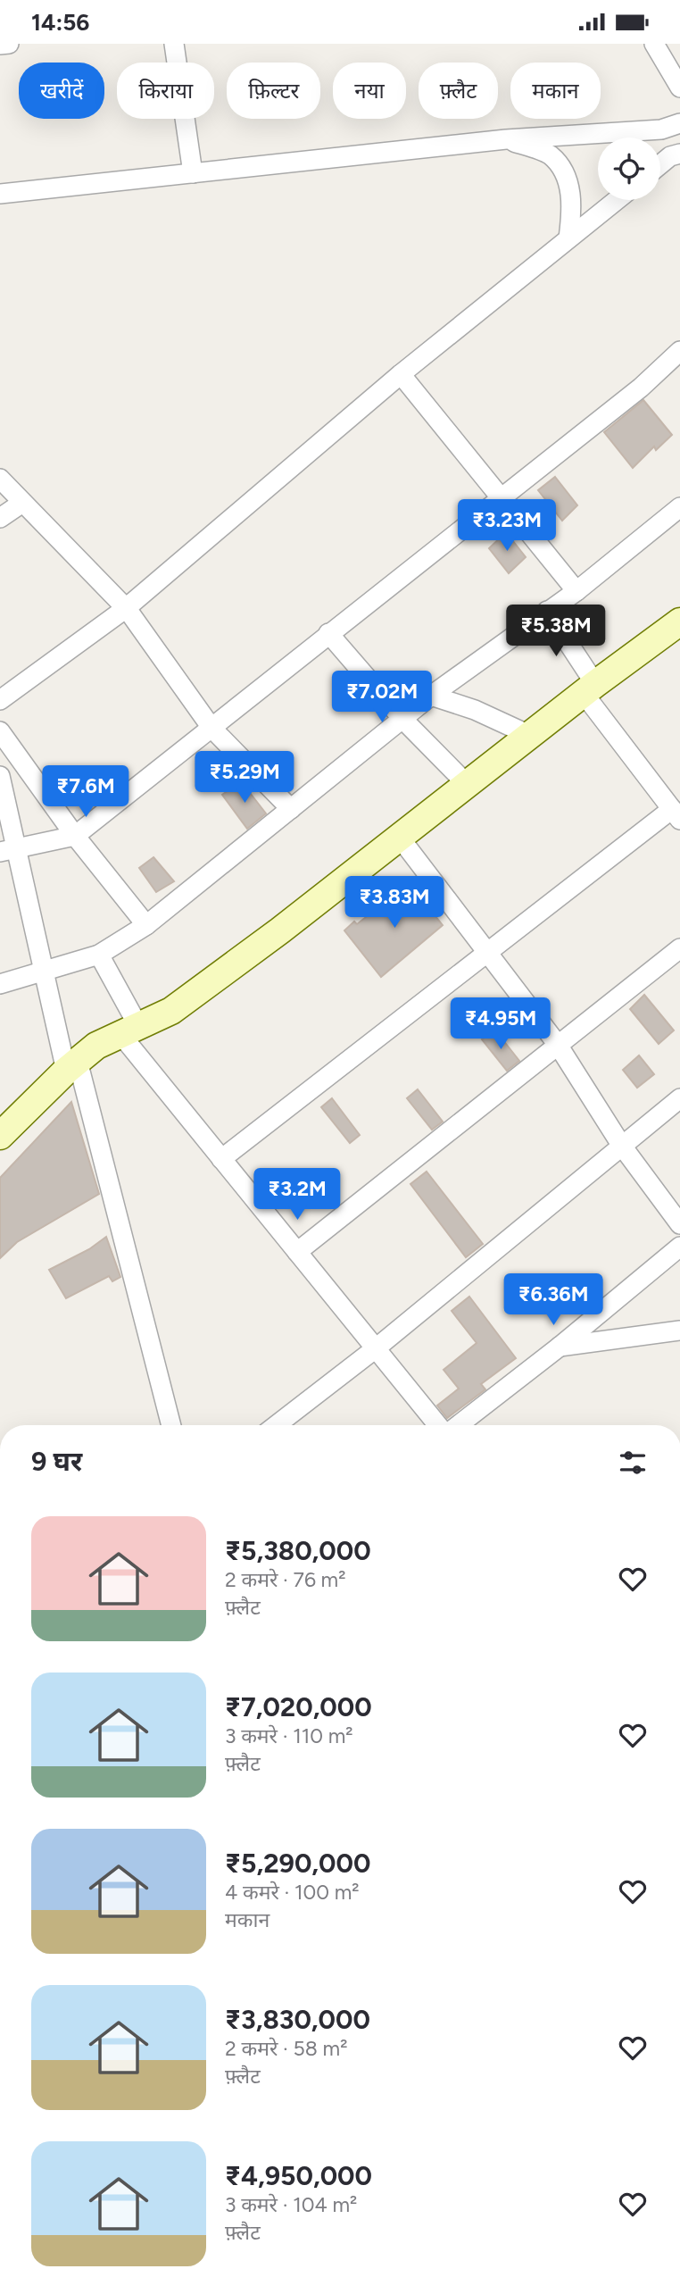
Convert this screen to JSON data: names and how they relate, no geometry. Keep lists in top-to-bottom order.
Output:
{
  "page": {
    "status": "14:56",
    "chip": [
      "खरीदें",
      "किराया",
      "फ़िल्टर",
      "नया",
      "फ़्लैट",
      "मकान"
    ],
    "price": [
      "₹3.23M",
      "₹5.38M",
      "₹7.02M",
      "₹5.29M",
      "₹7.6M",
      "₹3.83M",
      "₹4.95M",
      "₹3.2M",
      "₹6.36M"
    ],
    "heading": "9 घर",
    "list": [
      {
        "name": "₹5,380,000",
        "note": "2 कमरे · 76 m² · फ़्लैट"
      },
      {
        "name": "₹7,020,000",
        "note": "3 कमरे · 110 m² · फ़्लैट"
      },
      {
        "name": "₹5,290,000",
        "note": "4 कमरे · 100 m² · मकान"
      },
      {
        "name": "₹3,830,000",
        "note": "2 कमरे · 58 m² · फ़्लैट"
      },
      {
        "name": "₹4,950,000",
        "note": "3 कमरे · 104 m² · फ़्लैट"
      }
    ]
  }
}
